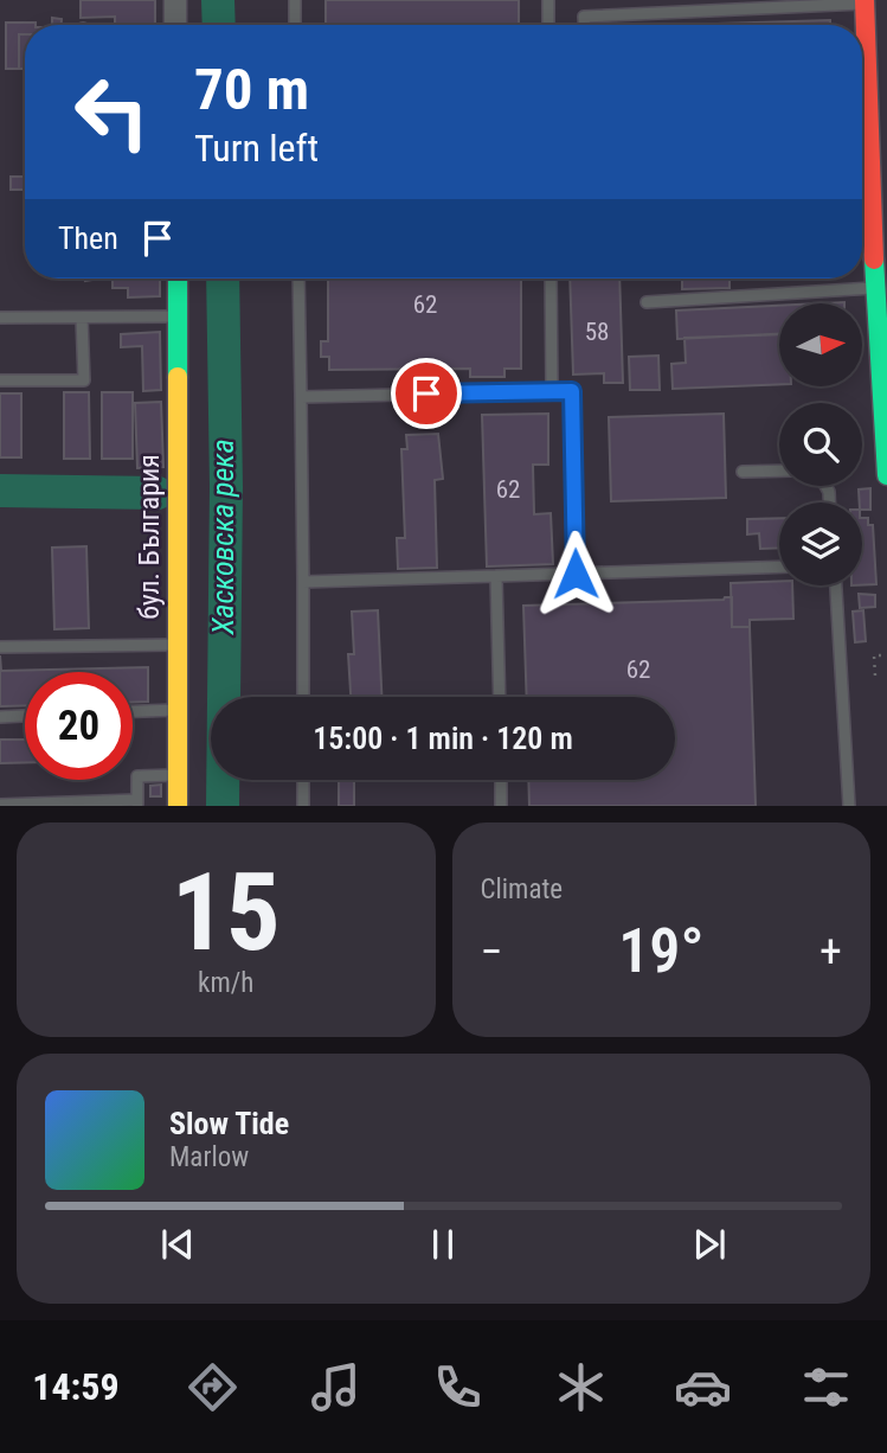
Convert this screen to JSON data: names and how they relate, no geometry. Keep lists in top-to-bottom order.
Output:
{
  "streets": {
    "street": ["бул. България"]
  },
  "water": ["Хасковска река"],
  "house_numbers": [
    "62",
    "58",
    "62",
    "62"
  ],
  "north": "right",
  "page": {
    "turn": ["70 m", "Turn left"],
    "then": "Then",
    "limit": "20",
    "trip": "15:00 · 1 min · 120 m",
    "tile": [
      ["15", "km/h"],
      "Climate"
    ],
    "heat": ["−", "19°", "+"],
    "song": ["Slow Tide", "Marlow"],
    "tabs": "14:59"
  }
}
